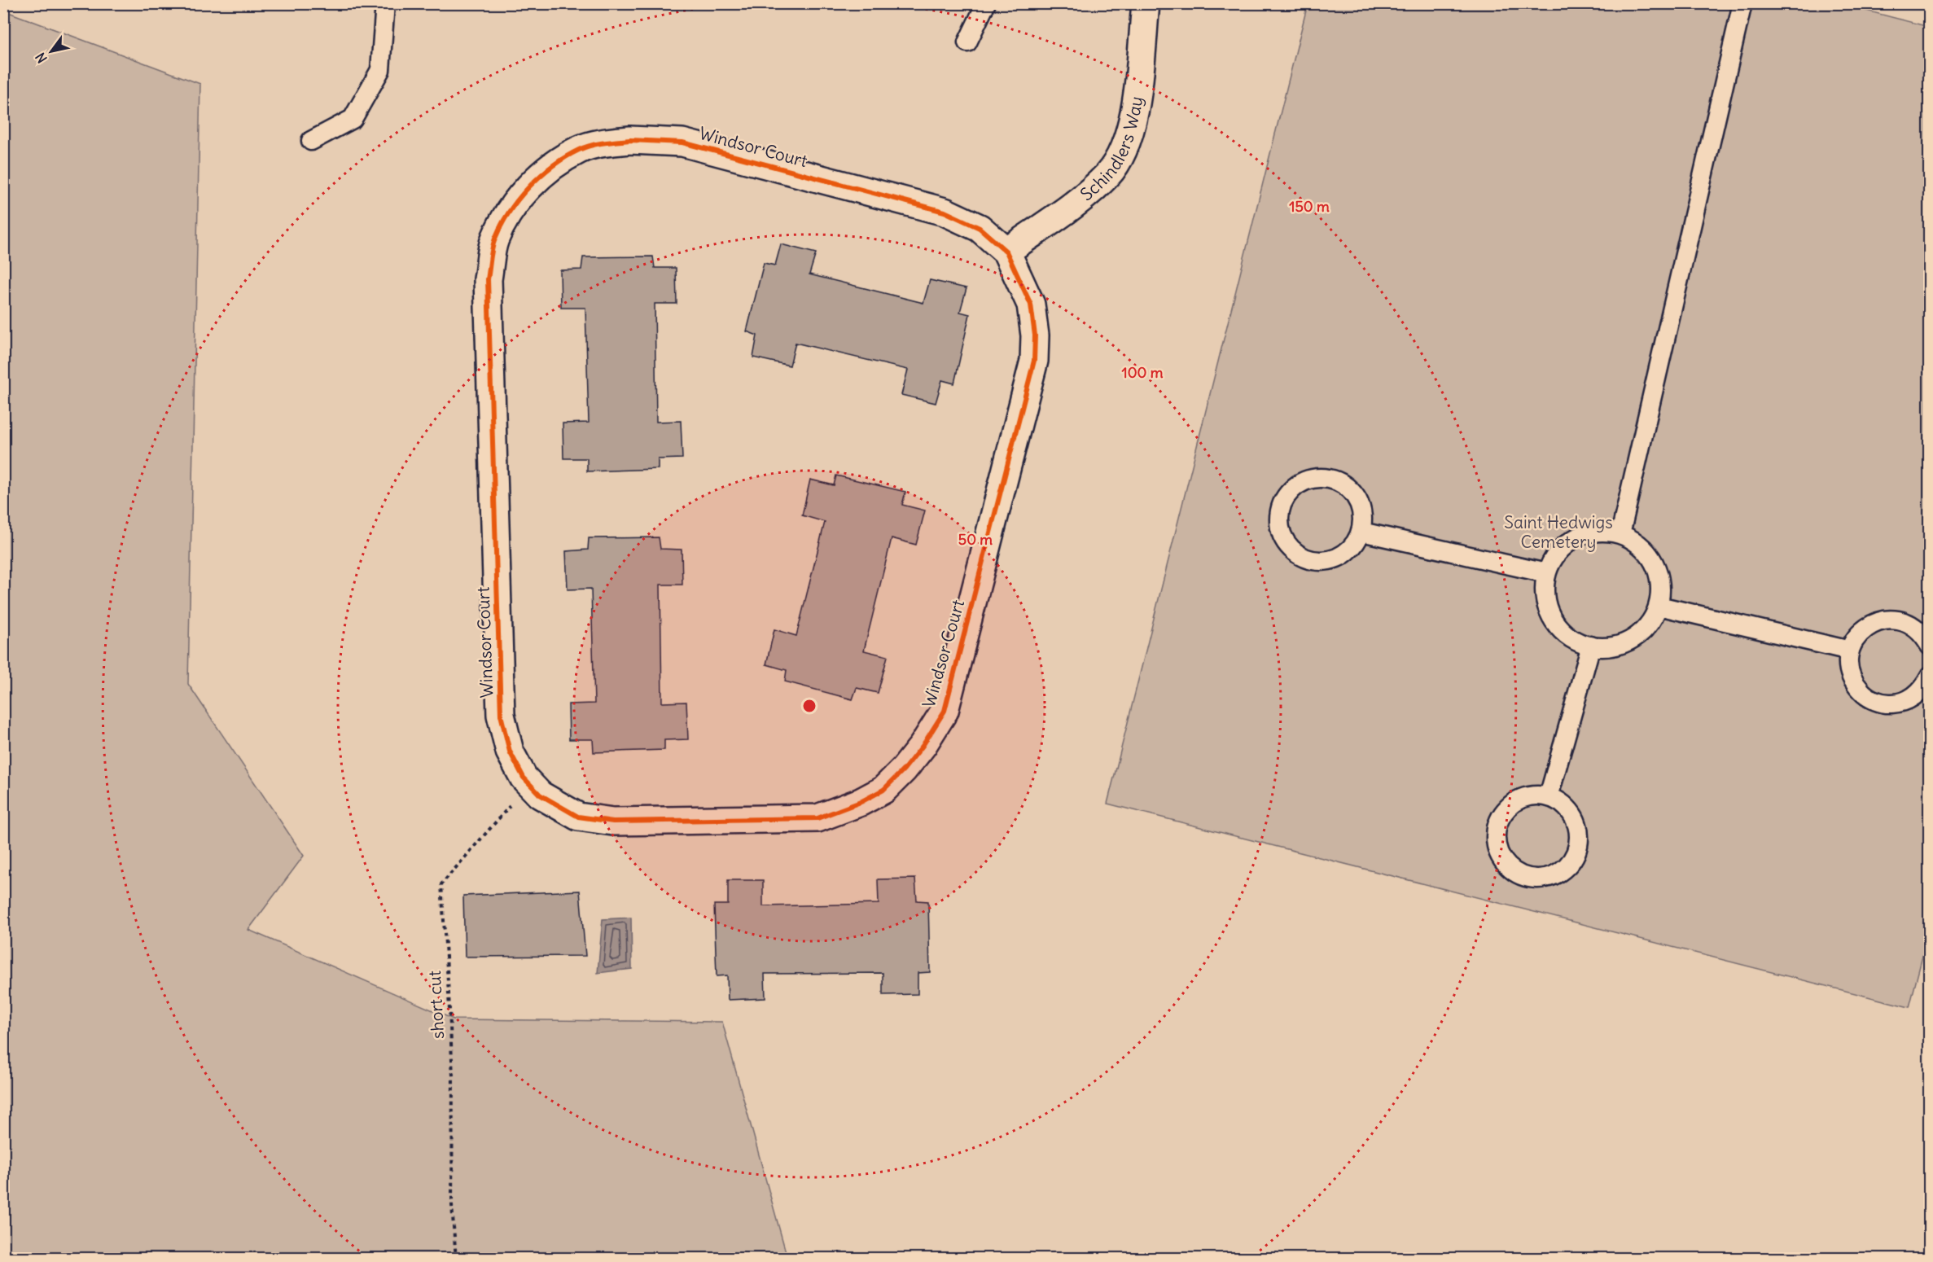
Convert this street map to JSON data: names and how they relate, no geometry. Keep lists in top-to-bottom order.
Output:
{
  "streets": {
    "street": ["Schindlers Way", "Windsor Court"],
    "path": ["short cut"]
  },
  "crossings": [
    ["Schindlers Way", "Windsor Court"],
    ["Windsor Court", "short cut"]
  ],
  "parks": ["Saint Hedwigs Cemetery"],
  "north": "bottom left",
  "rings": ["150 m", "100 m", "50 m"]
}
